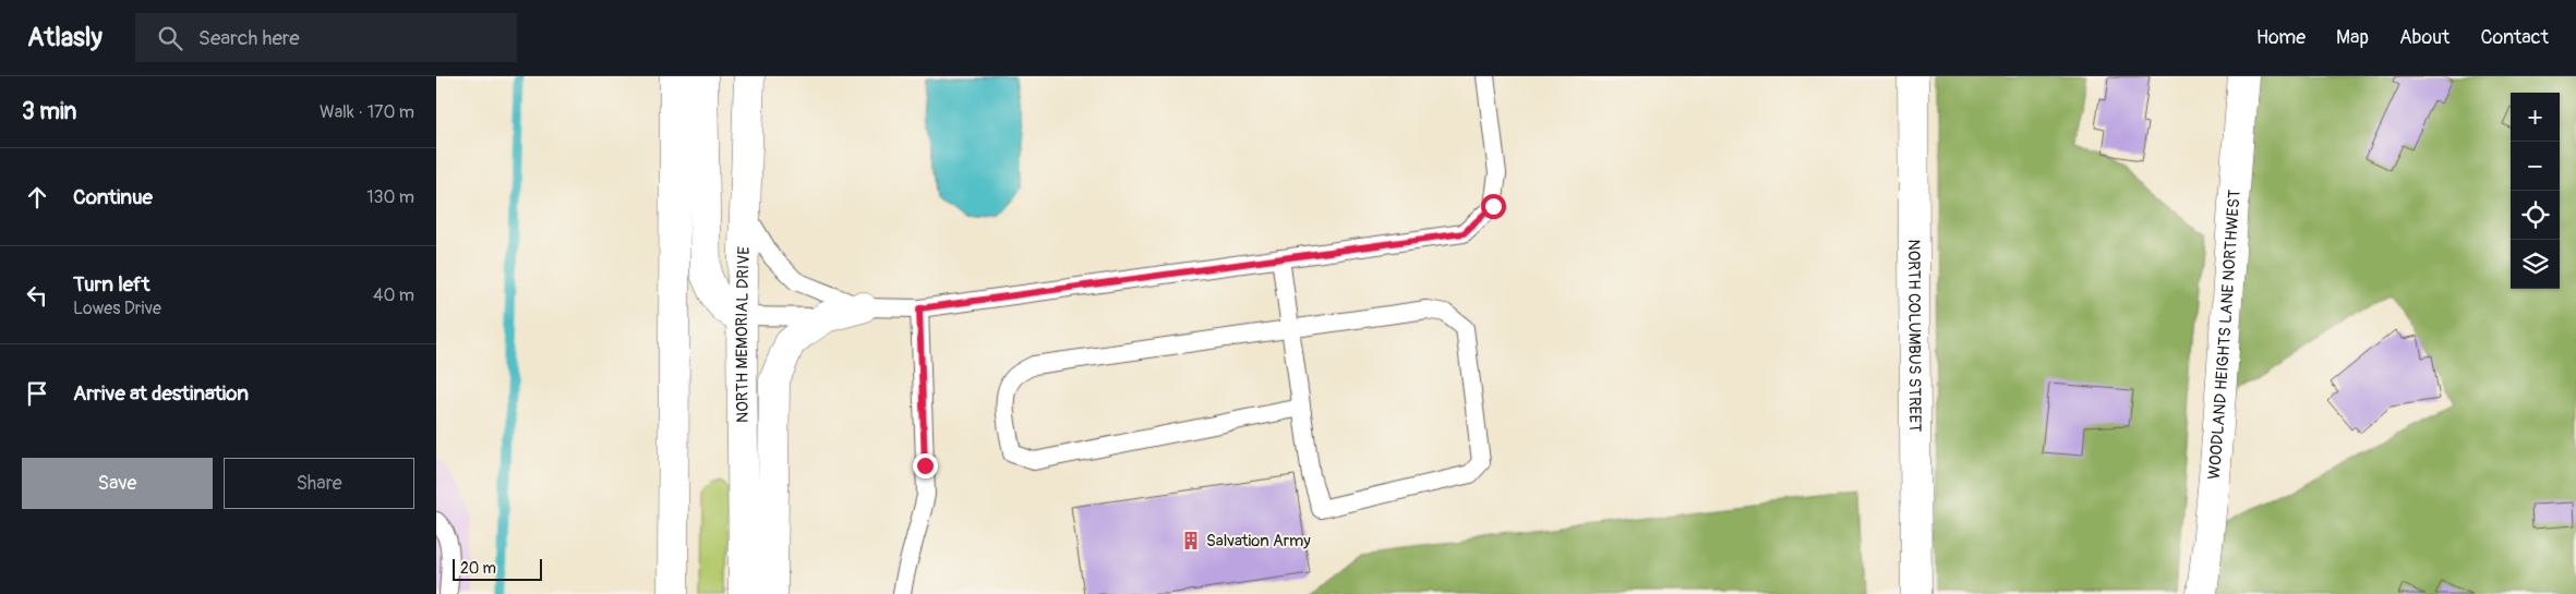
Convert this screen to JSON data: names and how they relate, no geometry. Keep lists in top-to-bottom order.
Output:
{
  "streets": {
    "main road": ["NORTH MEMORIAL DRIVE", "NORTH COLUMBUS STREET", "WOODLAND HEIGHTS LANE NORTHWEST"]
  },
  "places": {
    "building": ["Salvation Army"]
  },
  "scale_bar": "20 m",
  "page": {
    "header": "Atlasly",
    "search": "Search here",
    "nav": [
      "Home",
      "Map",
      "About",
      "Contact"
    ],
    "heading": ["3 min", "Walk · 170 m"],
    "map_buttons": ["+", "−"],
    "list": [
      ["Continue", "130 m"],
      ["Turn left", "Lowes Drive", "40 m"],
      "Arrive at destination"
    ],
    "buttons": ["Save", "Share"],
    "scale": "20 m"
  }
}
